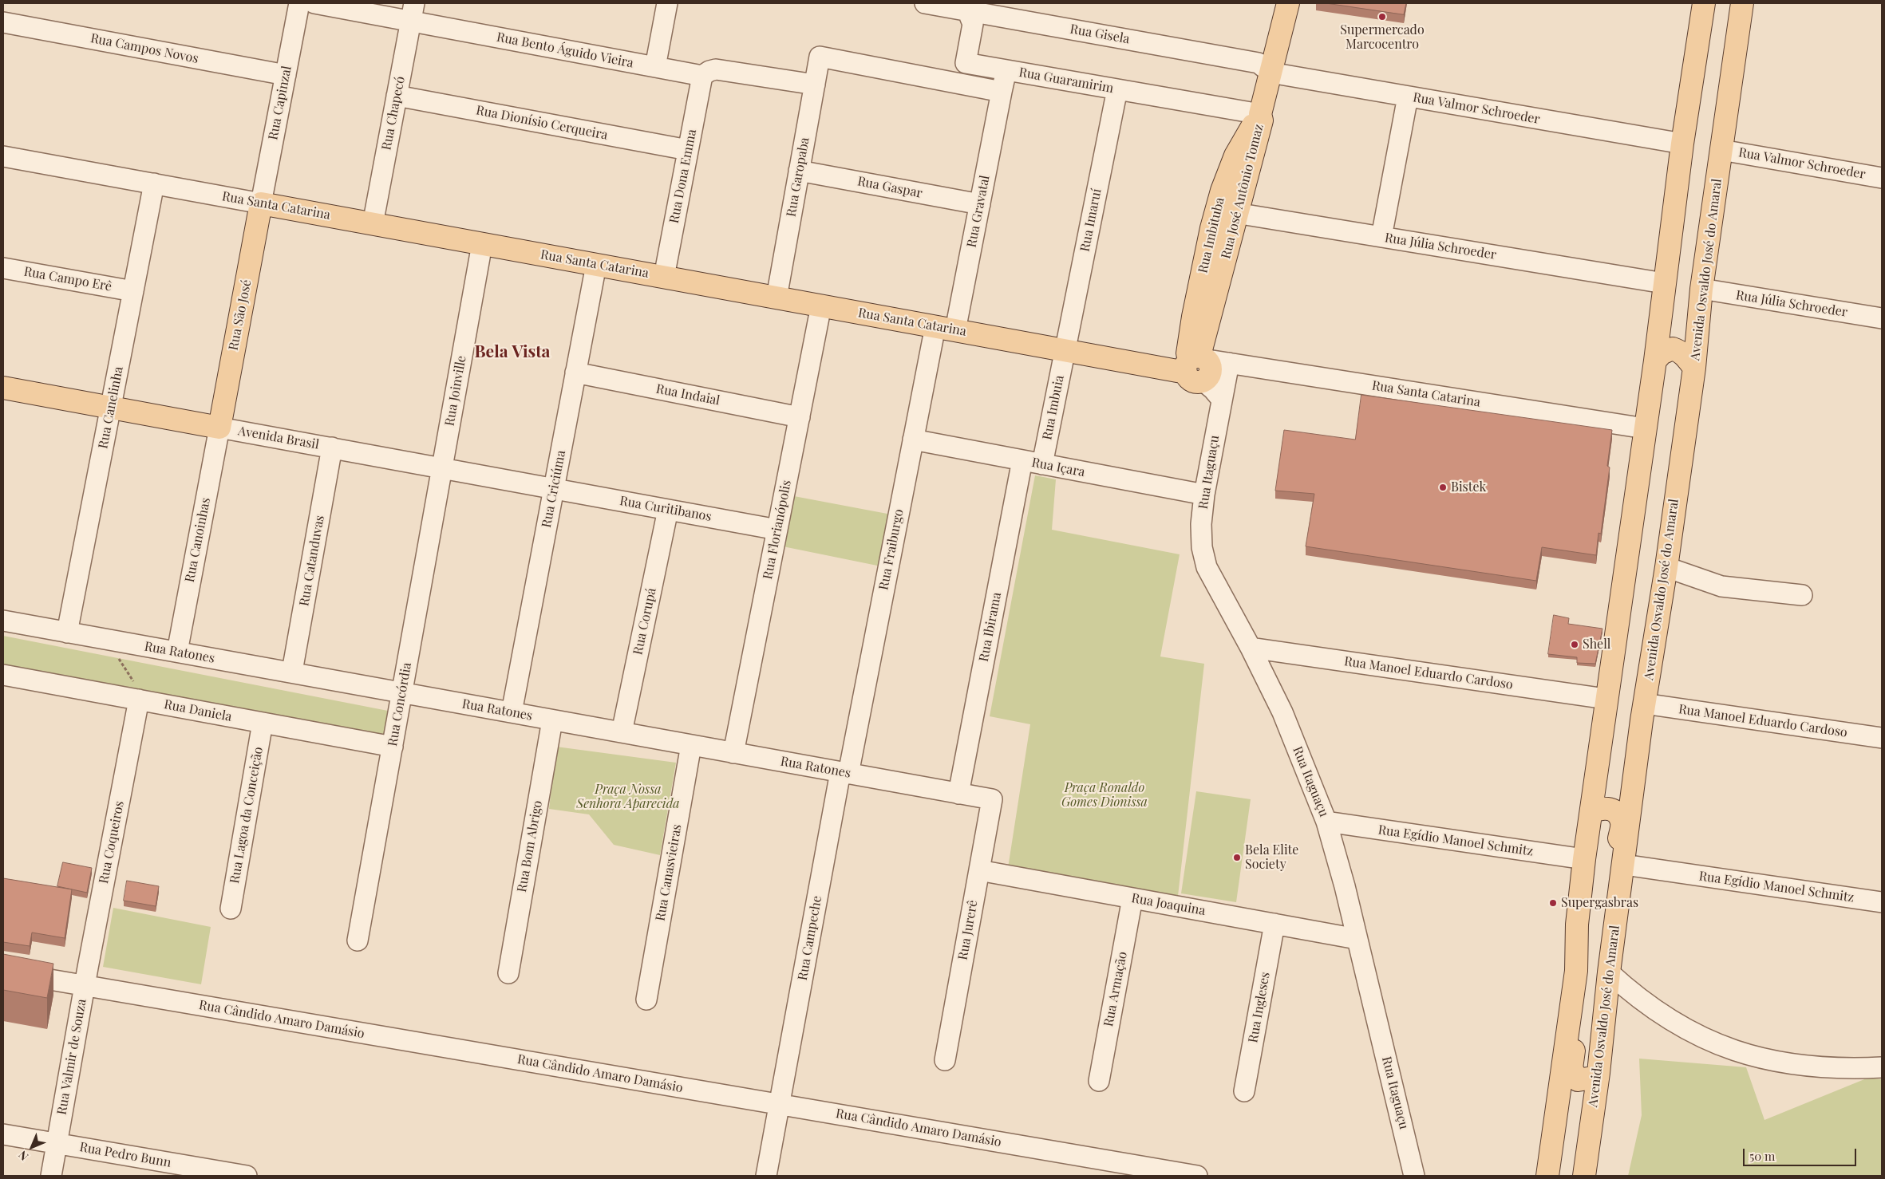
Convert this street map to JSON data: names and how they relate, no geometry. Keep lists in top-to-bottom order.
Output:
{
  "streets": {
    "main road": [
      "Rua José Antônio Tomaz",
      "Rua Santa Catarina",
      "Avenida Osvaldo José do Amaral",
      "Rua São José",
      "Avenida Brasil"
    ],
    "street": [
      "Rua Gisela",
      "Rua Campos Novos",
      "Rua Bento Águido Vieira",
      "Rua Guaramirim",
      "Rua Capinzal",
      "Rua Valmor Schroeder",
      "Rua Chapecó",
      "Rua Dionísio Cerqueira",
      "Rua Dona Emma",
      "Rua Garopaba",
      "Rua Gaspar",
      "Rua Gravatal",
      "Rua Imaruí",
      "Rua Júlia Schroeder",
      "Rua Campo Erê",
      "Rua Joinville",
      "Rua Indaial",
      "Rua Canelinha",
      "Rua Imbuia",
      "Rua Içara",
      "Rua Itaguaçu",
      "Rua Criciúma",
      "Rua Curitibanos",
      "Rua Florianópolis",
      "Rua Canoinhas",
      "Rua Fraiburgo",
      "Rua Catanduvas",
      "Rua Corupá",
      "Rua Ibirama",
      "Rua Ratones",
      "Rua Manoel Eduardo Cardoso",
      "Rua Concórdia",
      "Rua Daniela",
      "Rua Lagoa da Conceição",
      "Rua Egídio Manoel Schmitz",
      "Rua Coqueiros",
      "Rua Bom Abrigo",
      "Rua Canasvieiras",
      "Rua Joaquina",
      "Rua Jurerê",
      "Rua Campeche",
      "Rua Armação",
      "Rua Ingleses",
      "Rua Cândido Amaro Damásio",
      "Rua Valmir de Souza",
      "Rua Pedro Bunn"
    ]
  },
  "crossings": [
    ["Rua Gisela", "Rua Valmor Schroeder"],
    ["Rua Gisela", "Rua José Antônio Tomaz"],
    ["Rua Campos Novos", "Rua Capinzal"],
    ["Rua Bento Águido Vieira", "Rua Chapecó"],
    ["Rua Bento Águido Vieira", "Rua Dona Emma"],
    ["Rua Bento Águido Vieira", "Rua Garopaba"],
    ["Rua Guaramirim", "Rua Garopaba"],
    ["Rua Guaramirim", "Rua José Antônio Tomaz"],
    ["Rua Guaramirim", "Rua Gravatal"],
    ["Rua Guaramirim", "Rua Imaruí"],
    ["Rua Capinzal", "Rua Santa Catarina"],
    ["Rua Capinzal", "Rua São José"],
    ["Rua Valmor Schroeder", "Rua José Antônio Tomaz"],
    ["Rua Valmor Schroeder", "Avenida Osvaldo José do Amaral"],
    ["Rua Chapecó", "Rua Dionísio Cerqueira"],
    ["Rua Chapecó", "Rua Santa Catarina"],
    ["Rua Dionísio Cerqueira", "Rua Dona Emma"],
    ["Rua Dona Emma", "Rua Santa Catarina"],
    ["Rua Garopaba", "Rua Gaspar"],
    ["Rua Garopaba", "Rua Santa Catarina"],
    ["Rua Garopaba", "Rua Gravatal"],
    ["Rua Gaspar", "Rua Gravatal"],
    ["Rua José Antônio Tomaz", "Rua Santa Catarina"],
    ["Rua José Antônio Tomaz", "Rua Júlia Schroeder"],
    ["Rua Santa Catarina", "Rua Gravatal"],
    ["Rua Santa Catarina", "Rua Imaruí"],
    ["Rua Santa Catarina", "Rua São José"],
    ["Rua Santa Catarina", "Rua Joinville"],
    ["Rua Santa Catarina", "Rua Canelinha"],
    ["Rua Santa Catarina", "Rua Imbuia"],
    ["Rua Santa Catarina", "Rua Itaguaçu"],
    ["Rua Santa Catarina", "Rua Criciúma"],
    ["Rua Santa Catarina", "Rua Florianópolis"],
    ["Rua Santa Catarina", "Rua Fraiburgo"],
    ["Rua Gravatal", "Rua Fraiburgo"],
    ["Rua Imaruí", "Rua Imbuia"],
    ["Rua Júlia Schroeder", "Avenida Osvaldo José do Amaral"],
    ["Avenida Osvaldo José do Amaral", "Rua Manoel Eduardo Cardoso"],
    ["Avenida Osvaldo José do Amaral", "Rua Egídio Manoel Schmitz"],
    ["Rua Campo Erê", "Rua Canelinha"],
    ["Rua São José", "Avenida Brasil"],
    ["Rua São José", "Rua Canoinhas"],
    ["Rua Joinville", "Avenida Brasil"],
    ["Rua Joinville", "Rua Concórdia"],
    ["Rua Indaial", "Rua Criciúma"],
    ["Rua Indaial", "Rua Florianópolis"],
    ["Rua Canelinha", "Avenida Brasil"],
    ["Rua Canelinha", "Rua Ratones"],
    ["Rua Imbuia", "Rua Içara"],
    ["Avenida Brasil", "Rua Criciúma"],
    ["Avenida Brasil", "Rua Curitibanos"],
    ["Avenida Brasil", "Rua Canoinhas"],
    ["Avenida Brasil", "Rua Catanduvas"],
    ["Avenida Brasil", "Rua Concórdia"],
    ["Rua Içara", "Rua Itaguaçu"],
    ["Rua Içara", "Rua Fraiburgo"],
    ["Rua Içara", "Rua Ibirama"],
    ["Rua Itaguaçu", "Rua Manoel Eduardo Cardoso"],
    ["Rua Itaguaçu", "Rua Egídio Manoel Schmitz"],
    ["Rua Itaguaçu", "Rua Joaquina"],
    ["Rua Criciúma", "Rua Curitibanos"],
    ["Rua Criciúma", "Rua Ratones"],
    ["Rua Curitibanos", "Rua Florianópolis"],
    ["Rua Curitibanos", "Rua Corupá"],
    ["Rua Florianópolis", "Rua Ratones"],
    ["Rua Canoinhas", "Rua Ratones"],
    ["Rua Fraiburgo", "Rua Ratones"],
    ["Rua Fraiburgo", "Rua Campeche"],
    ["Rua Catanduvas", "Rua Ratones"],
    ["Rua Corupá", "Rua Ratones"],
    ["Rua Ibirama", "Rua Ratones"],
    ["Rua Ratones", "Rua Concórdia"],
    ["Rua Ratones", "Rua Bom Abrigo"],
    ["Rua Ratones", "Rua Canasvieiras"],
    ["Rua Ratones", "Rua Jurerê"],
    ["Rua Ratones", "Rua Campeche"],
    ["Rua Concórdia", "Rua Daniela"],
    ["Rua Daniela", "Rua Lagoa da Conceição"],
    ["Rua Daniela", "Rua Coqueiros"],
    ["Rua Coqueiros", "Rua Cândido Amaro Damásio"],
    ["Rua Coqueiros", "Rua Valmir de Souza"],
    ["Rua Joaquina", "Rua Jurerê"],
    ["Rua Joaquina", "Rua Armação"],
    ["Rua Joaquina", "Rua Ingleses"],
    ["Rua Campeche", "Rua Cândido Amaro Damásio"],
    ["Rua Cândido Amaro Damásio", "Rua Valmir de Souza"],
    ["Rua Valmir de Souza", "Rua Pedro Bunn"]
  ],
  "districts": ["Bela Vista"],
  "parks": ["Praça Ronaldo Gomes Dionissa", "Praça Nossa Senhora Aparecida"],
  "places": [
    "Supermercado Marcocentro",
    "Bistek",
    "Shell",
    "Bela Elite Society",
    "Supergasbras"
  ],
  "scale_bar": "50 m",
  "north": "bottom left"
}
